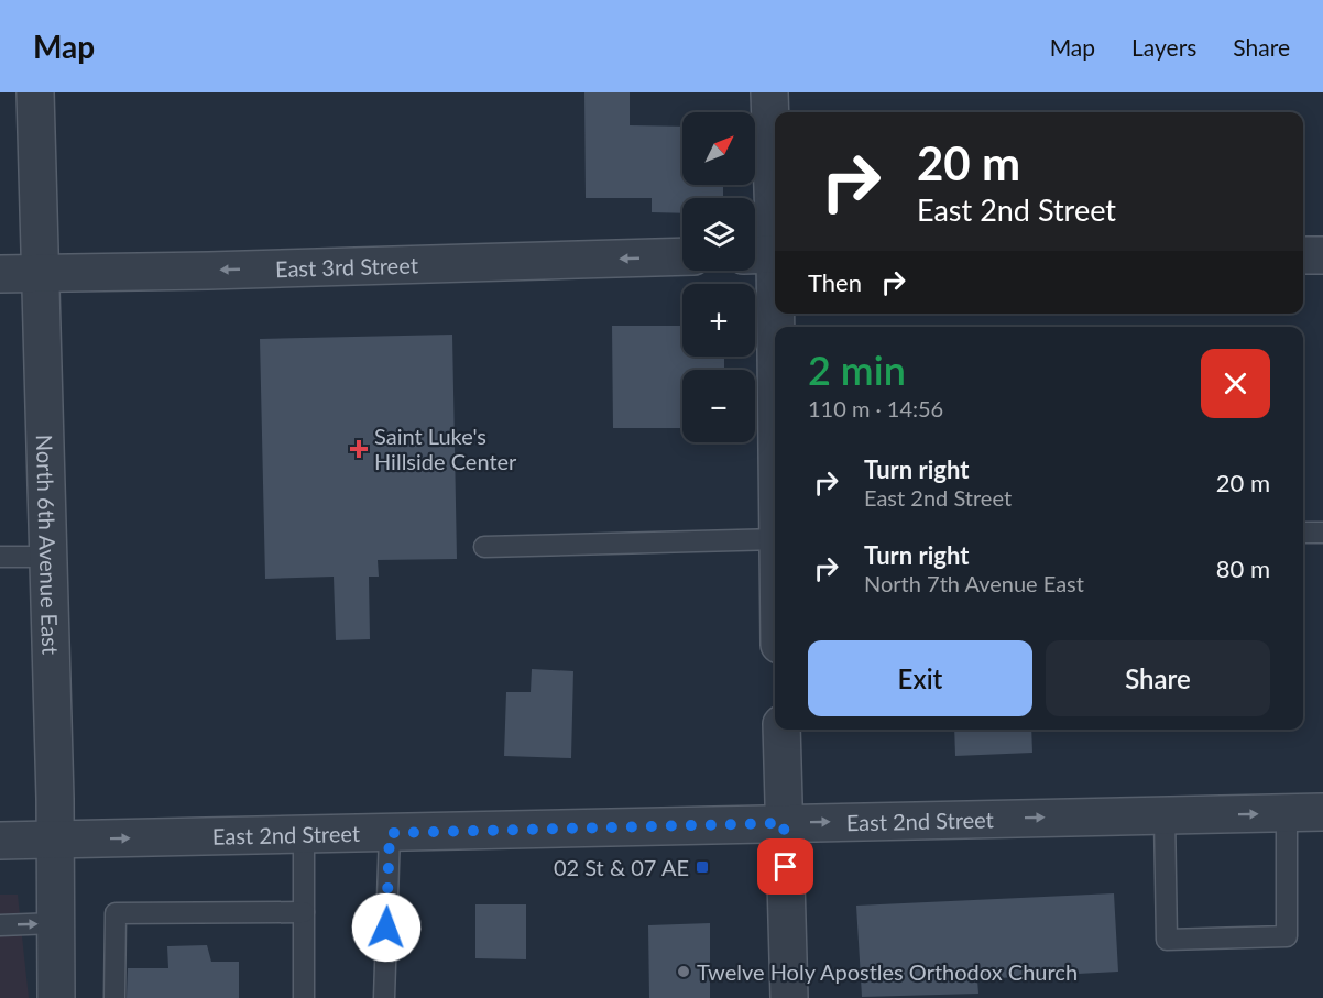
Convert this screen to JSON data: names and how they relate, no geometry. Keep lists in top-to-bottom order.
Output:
{
  "streets": {
    "street": ["East 3rd Street", "North 6th Avenue East", "East 2nd Street"]
  },
  "crossings": [
    ["East 3rd Street", "North 6th Avenue East"],
    ["North 6th Avenue East", "East 2nd Street"]
  ],
  "one_way": ["East 3rd Street", "East 2nd Street"],
  "places": {
    "health": ["Saint Luke's Hillside Center"],
    "transit": ["02 St & 07 AE"],
    "other": ["Twelve Holy Apostles Orthodox Church"]
  },
  "north": "top right",
  "page": {
    "header": "Map",
    "nav": ["Map", "Layers", "Share"],
    "map_buttons": ["+", "−"],
    "turn": ["20 m", "East 2nd Street"],
    "then": "Then",
    "heading": ["2 min", "110 m · 14:56"],
    "list": [
      {
        "name": "Turn right",
        "note": "East 2nd Street",
        "value": "20 m"
      },
      {
        "name": "Turn right",
        "note": "North 7th Avenue East",
        "value": "80 m"
      }
    ],
    "buttons": ["Exit", "Share"]
  }
}
